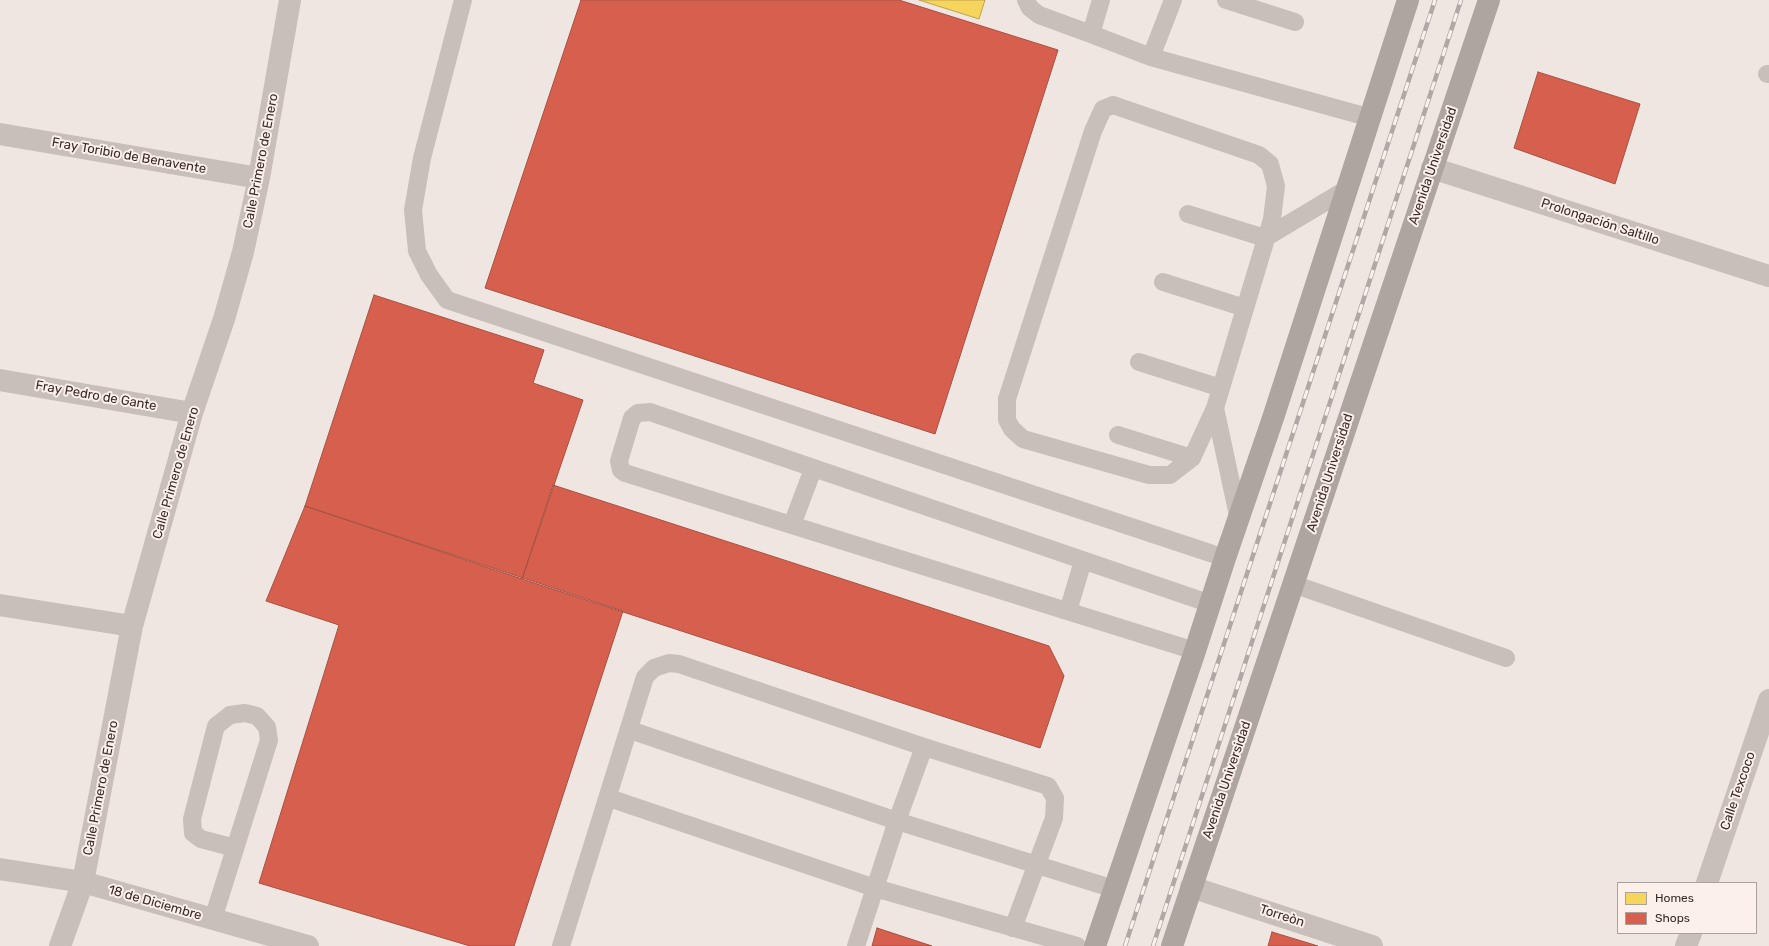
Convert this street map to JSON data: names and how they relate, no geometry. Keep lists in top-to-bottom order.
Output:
{
  "streets": {
    "highway": ["Avenida Universidad"],
    "street": [
      "Fray Toribio de Benavente",
      "Calle Primero de Enero",
      "Prolongación Saltillo",
      "Fray Pedro de Gante",
      "Calle Texcoco",
      "18 de Diciembre",
      "Torreòn"
    ]
  },
  "crossings": [
    ["Fray Toribio de Benavente", "Calle Primero de Enero"],
    ["Calle Primero de Enero", "Fray Pedro de Gante"],
    ["Calle Primero de Enero", "18 de Diciembre"],
    ["Avenida Universidad", "Prolongación Saltillo"],
    ["Avenida Universidad", "Torreòn"]
  ],
  "legend": ["Homes", "Shops"]
}
